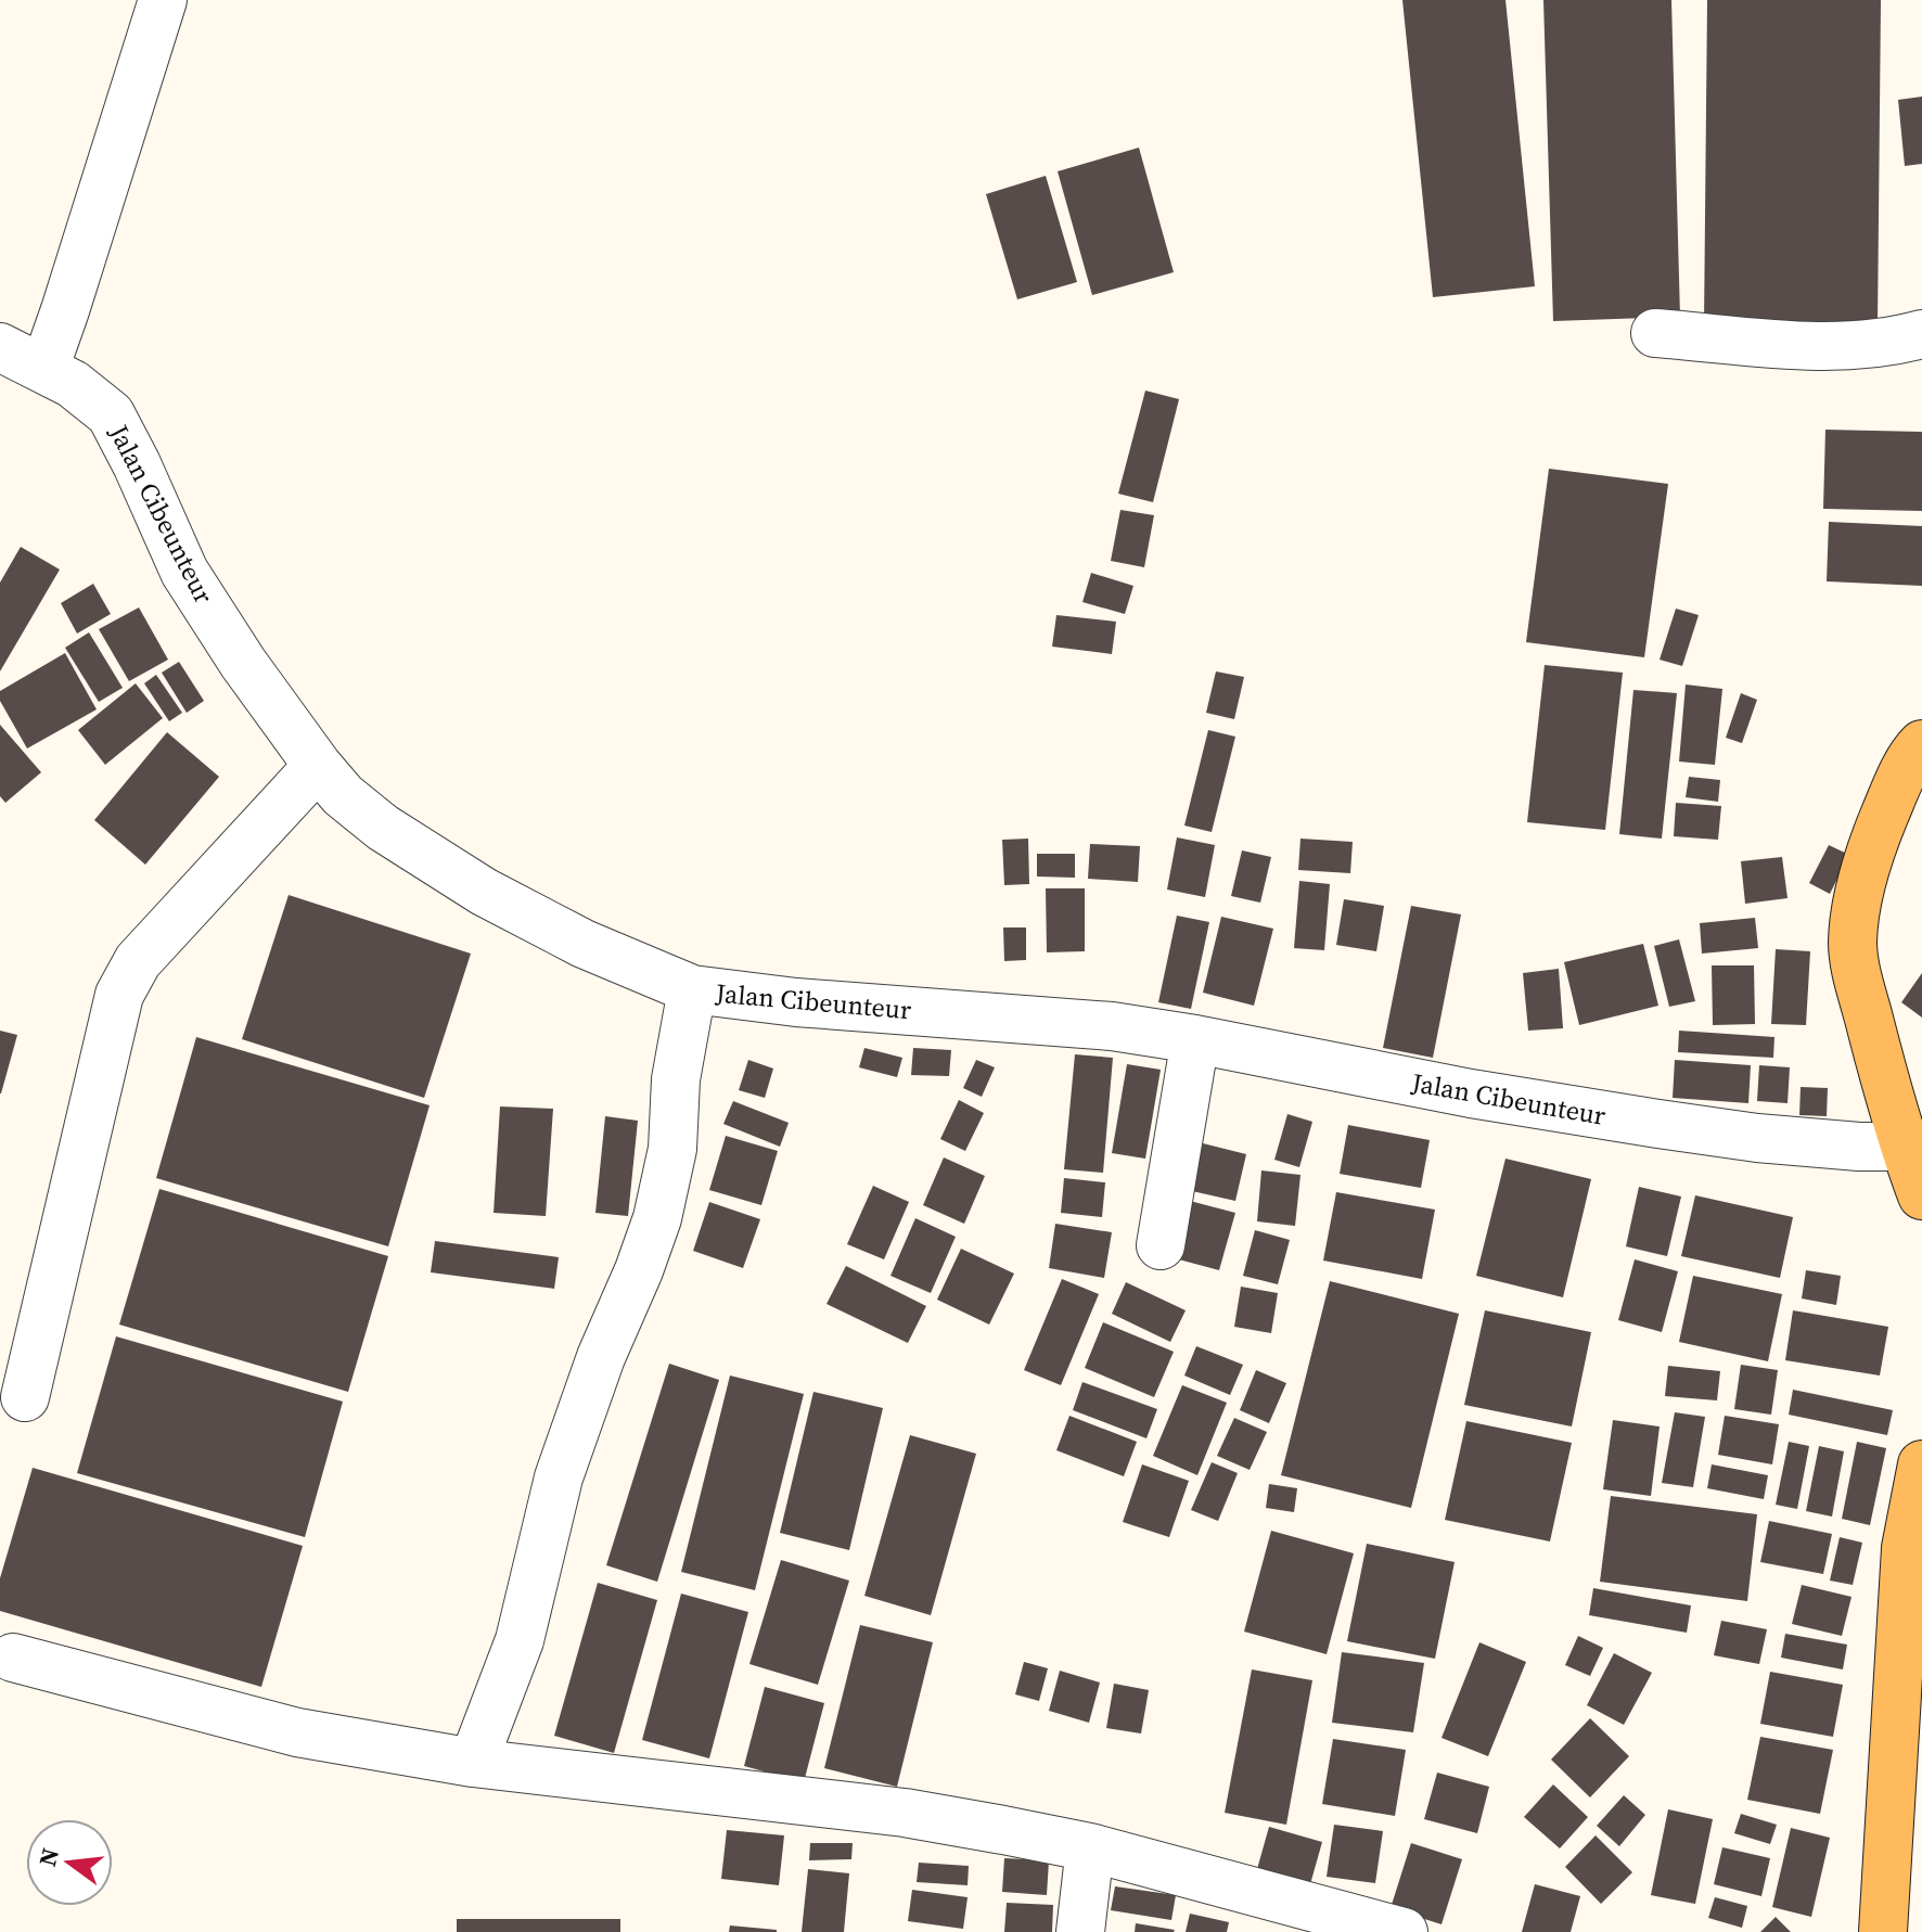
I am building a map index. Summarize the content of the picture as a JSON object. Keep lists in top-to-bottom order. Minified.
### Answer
{"streets":{"street":["Jalan Cibeunteur"]},"north":"left"}
